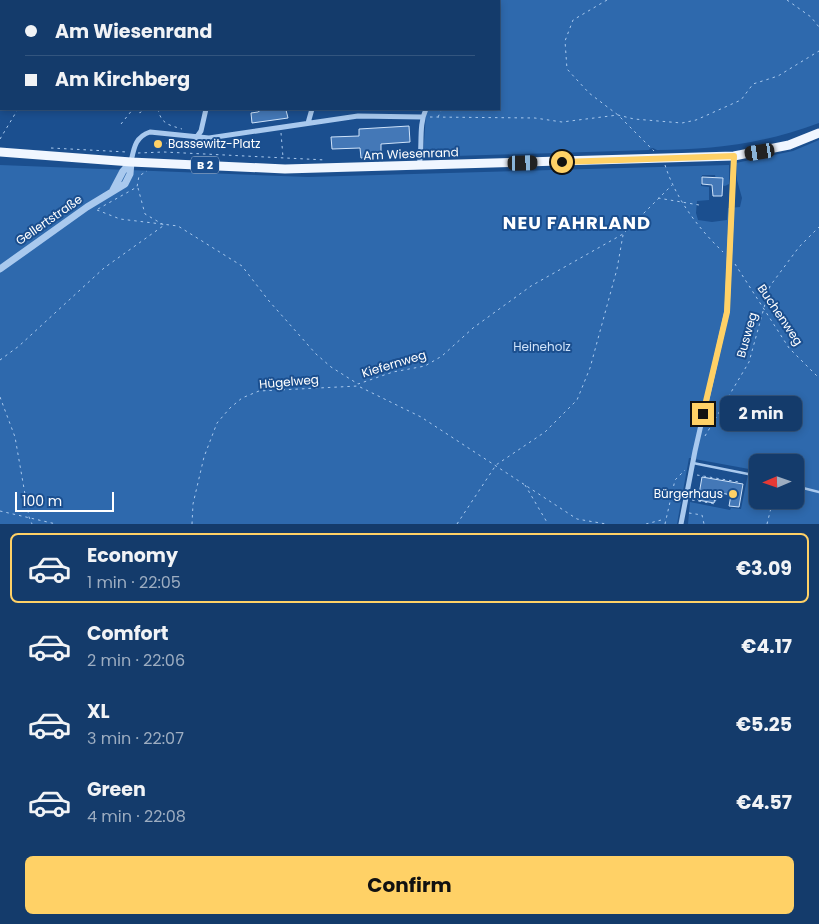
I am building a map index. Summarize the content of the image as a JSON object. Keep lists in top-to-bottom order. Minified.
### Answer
{"streets":{"main road":["Am Wiesenrand","B 2"],"street":["Gellertstraße"],"path":["Buchenweg","Busweg","Kiefernweg","Hügelweg"]},"crossings":[["Am Wiesenrand","Gellertstraße"],["Am Wiesenrand","Buchenweg"],["Buchenweg","Busweg"],["Buchenweg","Kiefernweg"]],"districts":["NEU FAHRLAND"],"parks":["Heineholz"],"places":["Bassewitz-Platz","Bürgerhaus"],"scale_bar":"100 m","north":"left","page":{"banner":["Am Wiesenrand","Am Kirchberg"],"bubble":"2 min","scale":"100 m","list":[{"name":"Economy","note":"1 min · 22:05","value":"€3.09"},{"name":"Comfort","note":"2 min · 22:06","value":"€4.17"},{"name":"XL","note":"3 min · 22:07","value":"€5.25"},{"name":"Green","note":"4 min · 22:08","value":"€4.57"}],"buttons":"Confirm"}}
